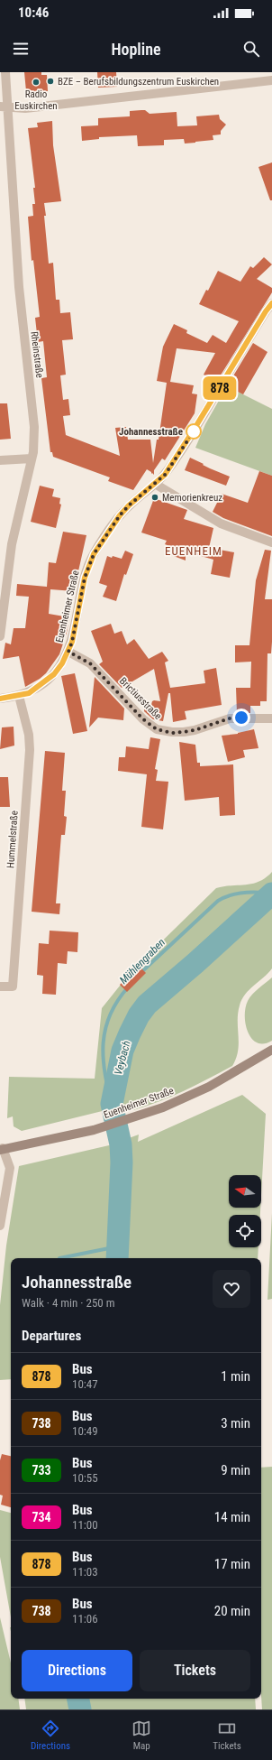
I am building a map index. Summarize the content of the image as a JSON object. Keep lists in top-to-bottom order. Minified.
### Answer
{"streets":{"main road":["Euenheimer Straße"],"street":["Rheinstraße","Brictiusstraße","Hummelstraße"]},"crossings":[["Euenheimer Straße","Brictiusstraße"],["Euenheimer Straße","Hummelstraße"]],"districts":["EUENHEIM"],"water":["Mühlengraben","Veybach"],"places":["BZE – Berufsbildungszentrum Euskirchen","Radio Euskirchen","Johannesstraße","Memorienkreuz"],"lines":["bus line 878"],"north":"left","page":{"status":"10:46","header":"Hopline","on_map":"878","heading":[["Johannesstraße","Walk · 4 min · 250 m"],"Departures"],"list":[{"mark":"878","name":"Bus","note":"10:47","value":"1 min"},{"mark":"738","name":"Bus","note":"10:49","value":"3 min"},{"mark":"733","name":"Bus","note":"10:55","value":"9 min"},{"mark":"734","name":"Bus","note":"11:00","value":"14 min"},{"mark":"878","name":"Bus","note":"11:03","value":"17 min"},{"mark":"738","name":"Bus","note":"11:06","value":"20 min"}],"buttons":["Directions","Tickets"],"tabs":["Directions","Map","Tickets"]}}
